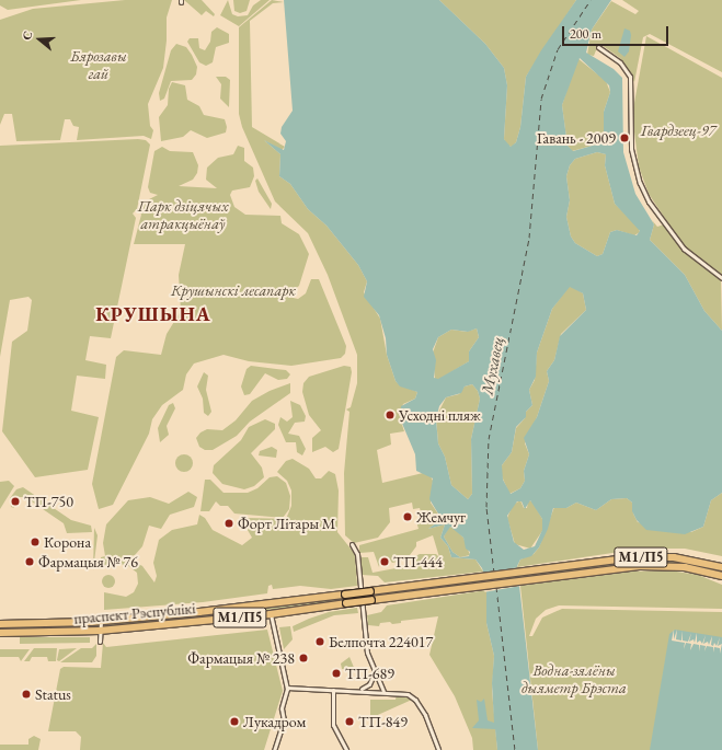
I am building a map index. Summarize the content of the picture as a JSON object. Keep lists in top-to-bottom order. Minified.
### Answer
{"streets":{"highway":["М1/П5","праспект Рэспублікі"]},"districts":["КРУШЫНА"],"water":["Мухавец"],"parks":["Бярозавы гай","Гвардзеец-97","Парк дзіцячых атракцыёнаў","Крушынскі лесапарк","Водна-зялёны дыяметр Брэста"],"places":["Гавань - 2009","Усходні пляж","ТП-750","Жемчуг","Форт Літары М","Корона","Фармацыя № 76","ТП-444","Белпочта 224017","Фармацыя № 238","ТП-689","Status","Лукадром","ТП-849"],"scale_bar":"200 m","north":"left"}
